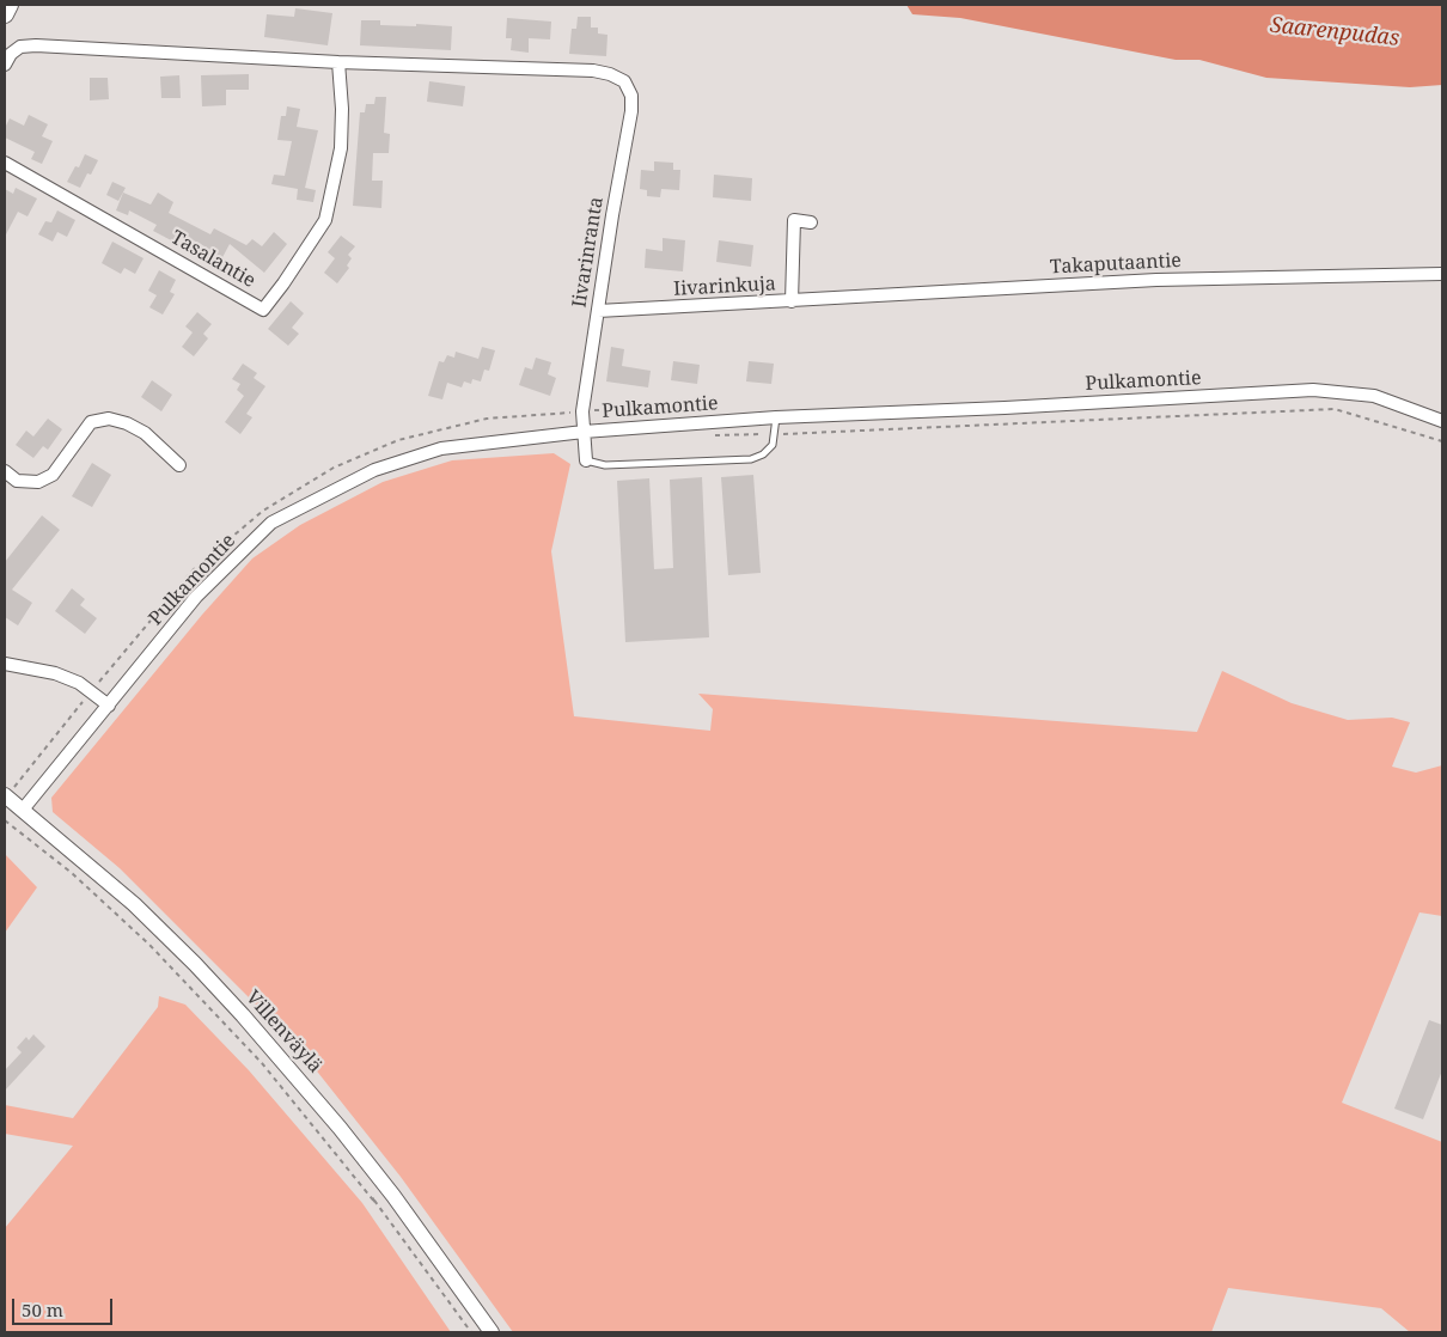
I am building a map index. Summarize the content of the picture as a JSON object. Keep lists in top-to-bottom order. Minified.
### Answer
{"streets":{"street":["Iivarinranta","Tasalantie","Takaputaantie","Iivarinkuja","Pulkamontie","Villenväylä"]},"crossings":[["Iivarinranta","Tasalantie"],["Iivarinranta","Iivarinkuja"],["Iivarinranta","Pulkamontie"],["Takaputaantie","Iivarinkuja"],["Pulkamontie","Villenväylä"]],"water":["Saarenpudas"],"scale_bar":"50 m"}
